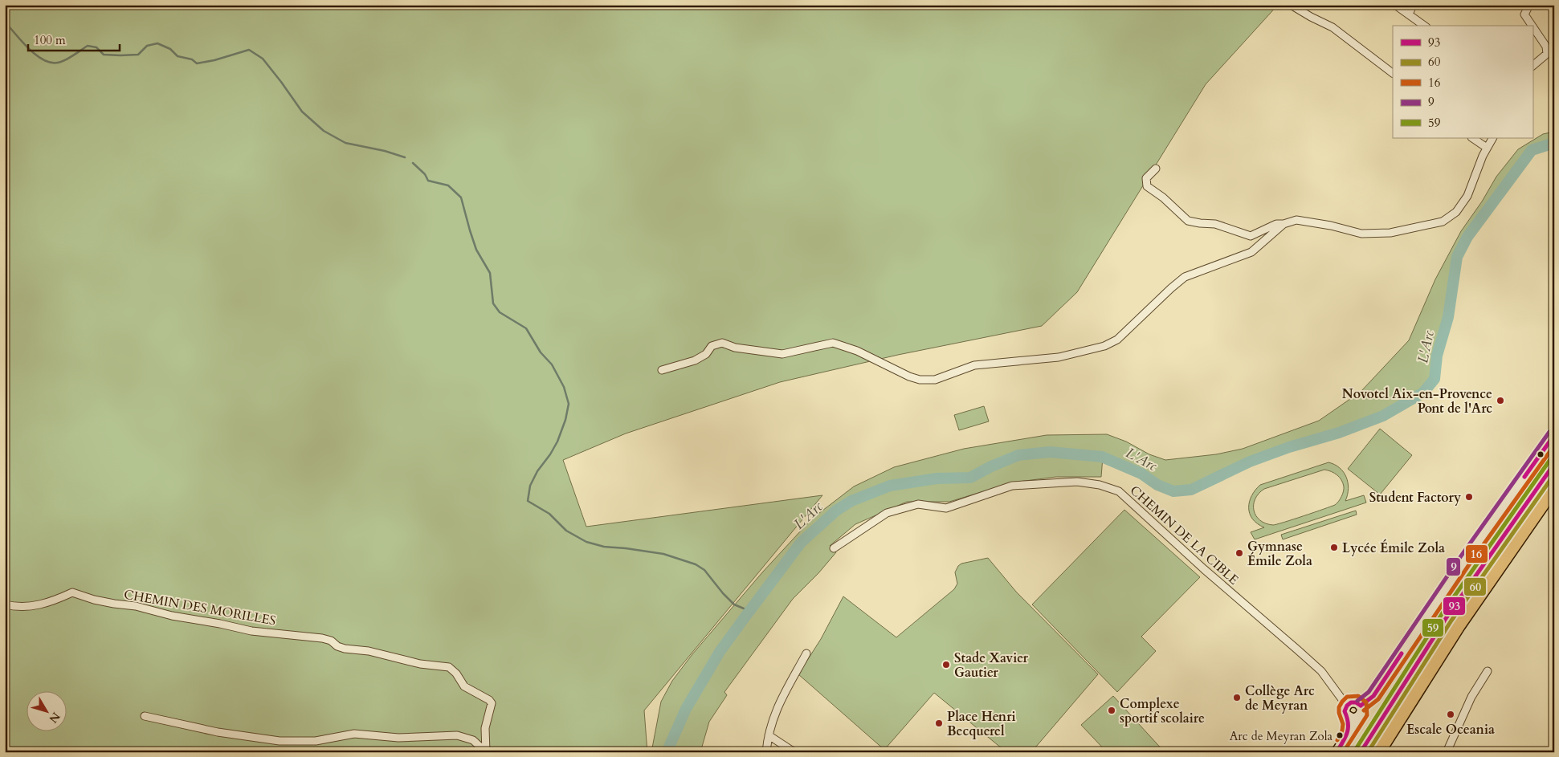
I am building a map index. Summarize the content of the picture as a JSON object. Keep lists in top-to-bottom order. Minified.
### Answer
{"streets":{"street":["CHEMIN DE LA CIBLE","CHEMIN DES MORILLES"]},"water":["L'Arc"],"places":["Novotel Aix-en-Provence Pont de l'Arc","Student Factory","Lycée Émile Zola","Gymnase Émile Zola","Stade Xavier Gautier","Collège Arc de Meyran","Complexe sportif scolaire","Escale Oceania","Place Henri Becquerel","Arc de Meyran Zola"],"lines":["transit line 9","transit line 93","transit line 16","transit line 59","transit line 60"],"legend":["93","60","16","9","59"],"scale_bar":"100 m","north":"bottom right"}
